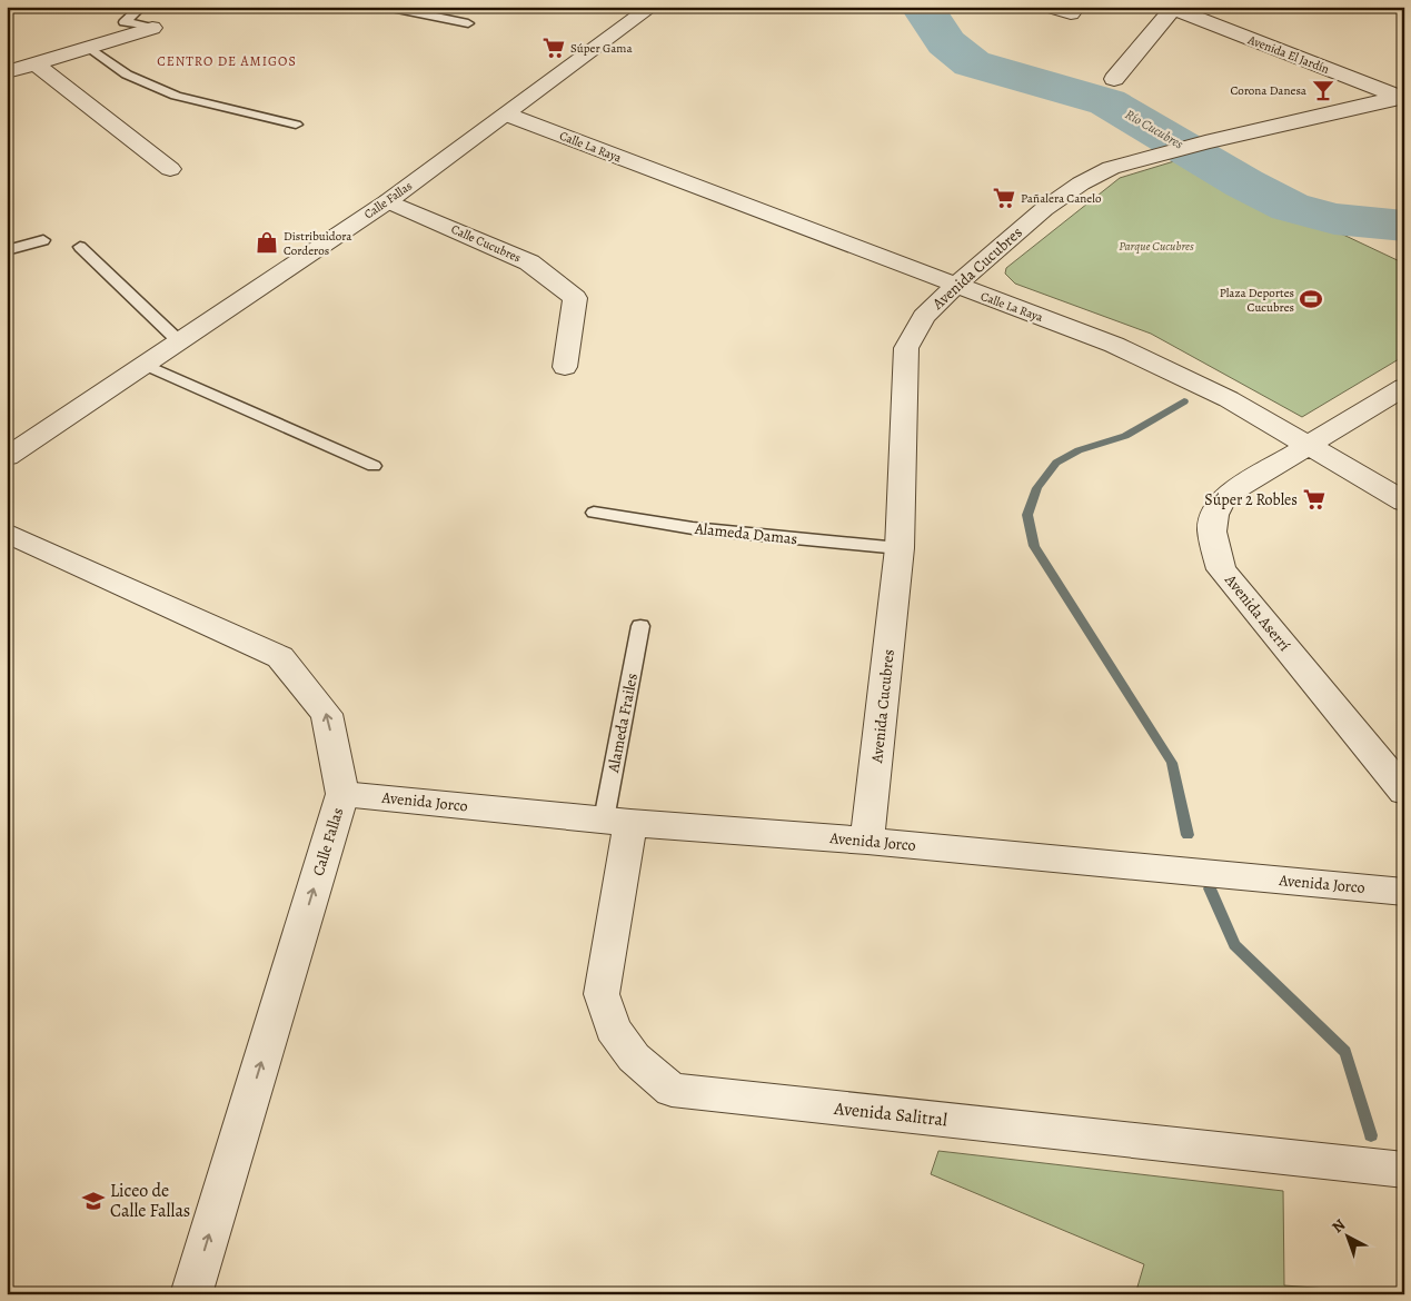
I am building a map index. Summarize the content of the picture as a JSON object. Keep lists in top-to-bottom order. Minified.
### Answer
{"streets":{"street":["Avenida El Jardín","Calle La Raya","Calle Fallas","Calle Cucubres","Avenida Cucubres","Avenida Aserrí","Avenida Jorco","Avenida Salitral"],"lane":["Alameda Damas","Alameda Frailes"]},"crossings":[["Avenida El Jardín","Avenida Cucubres"],["Calle La Raya","Calle Fallas"],["Calle La Raya","Avenida Cucubres"],["Calle La Raya","Avenida Aserrí"],["Calle Fallas","Calle Cucubres"],["Calle Fallas","Avenida Jorco"],["Avenida Cucubres","Alameda Damas"],["Avenida Cucubres","Avenida Jorco"],["Alameda Frailes","Avenida Jorco"],["Alameda Frailes","Avenida Salitral"],["Avenida Jorco","Avenida Salitral"]],"one_way":["Calle Fallas"],"districts":["CENTRO DE AMIGOS"],"water":["Río Cucubres"],"parks":["Parque Cucubres"],"places":{"supermarket":["Súper Gama","Pañalera Canelo","Súper 2 Robles"],"bar":["Corona Danesa"],"shop":["Distribuidora Corderos"],"sports":["Plaza Deportes Cucubres"],"school or university":["Liceo de Calle Fallas"]},"north":"top left"}
